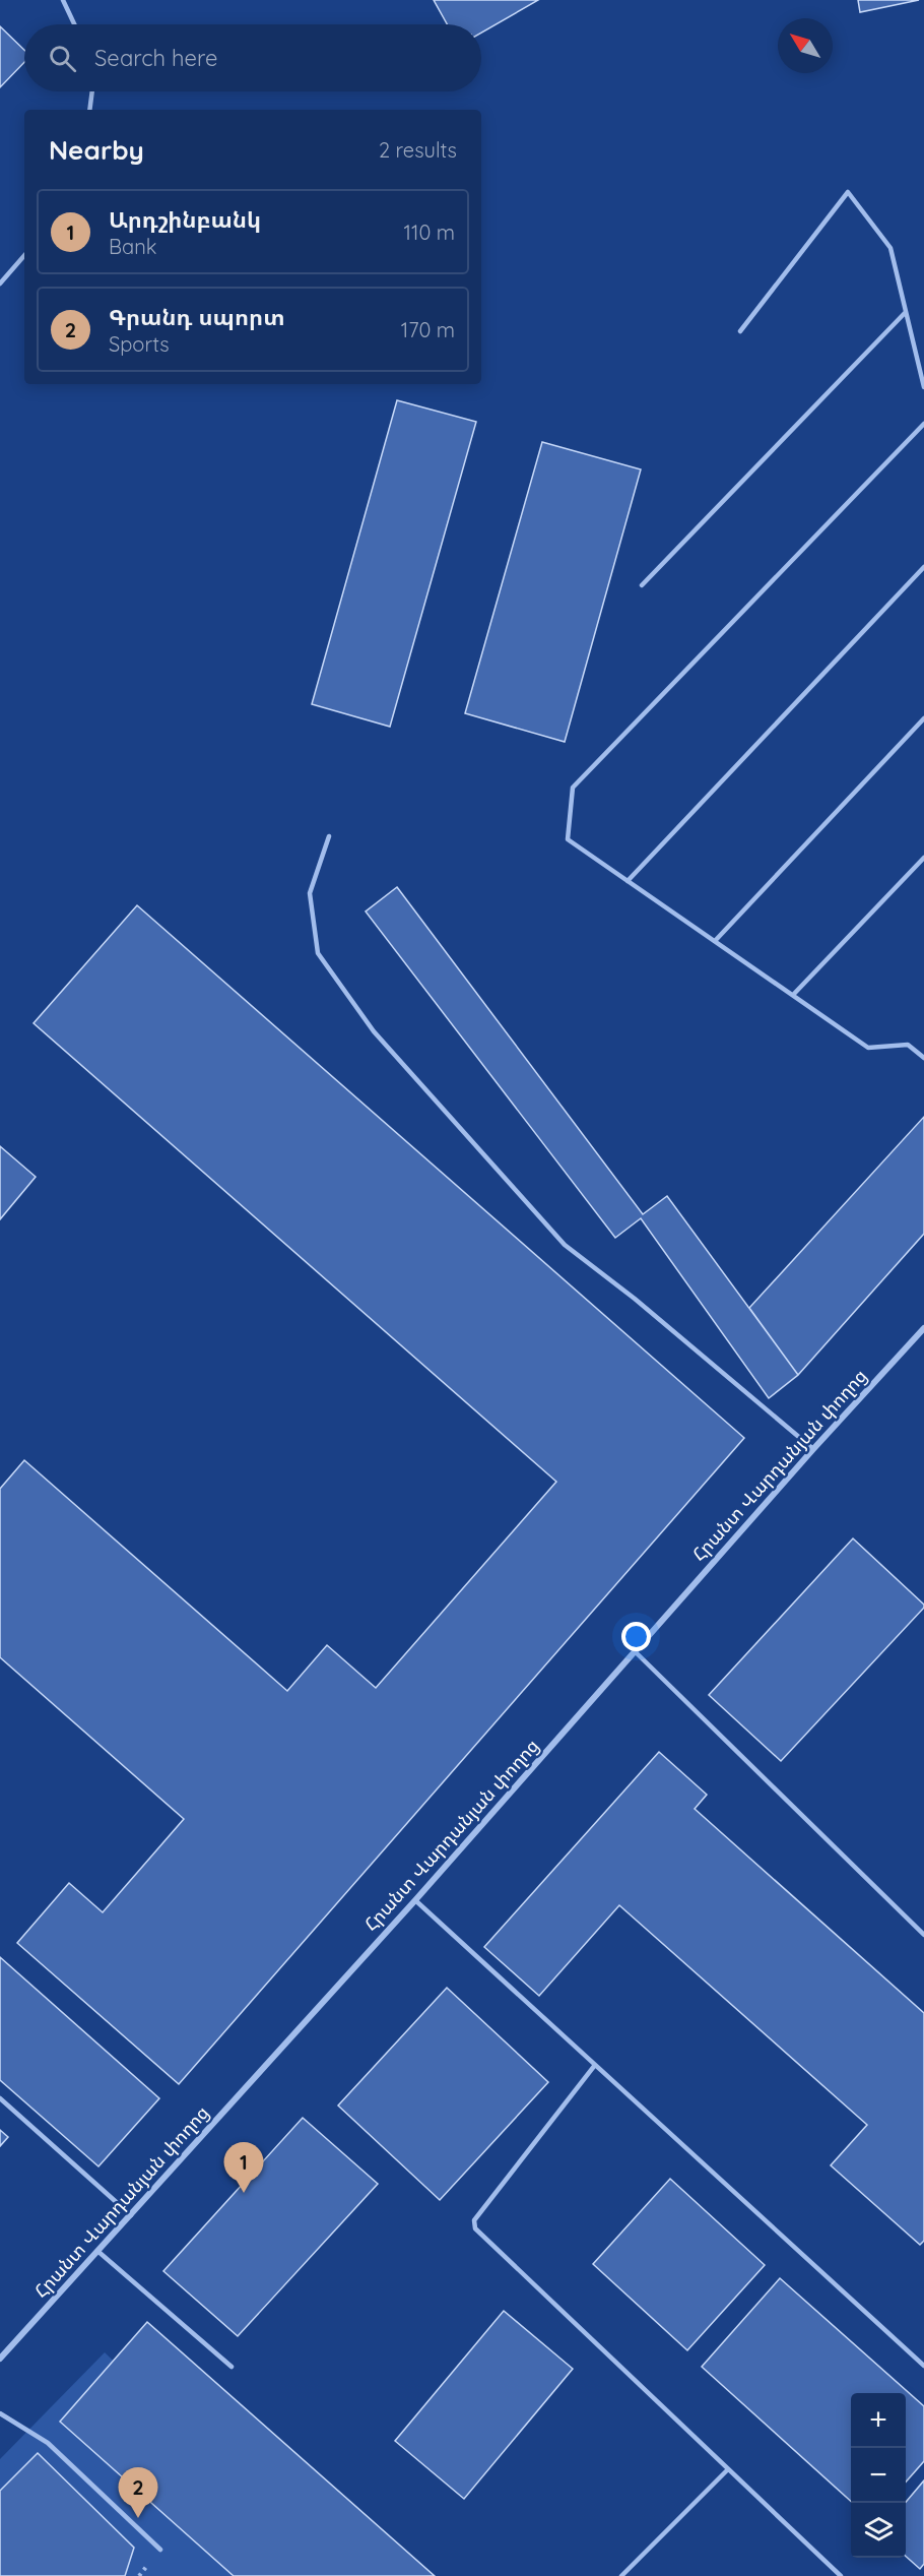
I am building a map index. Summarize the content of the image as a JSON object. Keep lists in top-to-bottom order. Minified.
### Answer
{"streets":{"street":["Հրանտ Վարդանյան փողոց"]},"north":"top left","page":{"search":"Search here","heading":["Nearby","2 results"],"list":[{"mark":"1","name":"Արդշինբանկ","note":"Bank","value":"110 m"},{"mark":"2","name":"Գրանդ սպորտ","note":"Sports","value":"170 m"}],"pins":["1","2"],"map_buttons":["+","−"]}}
